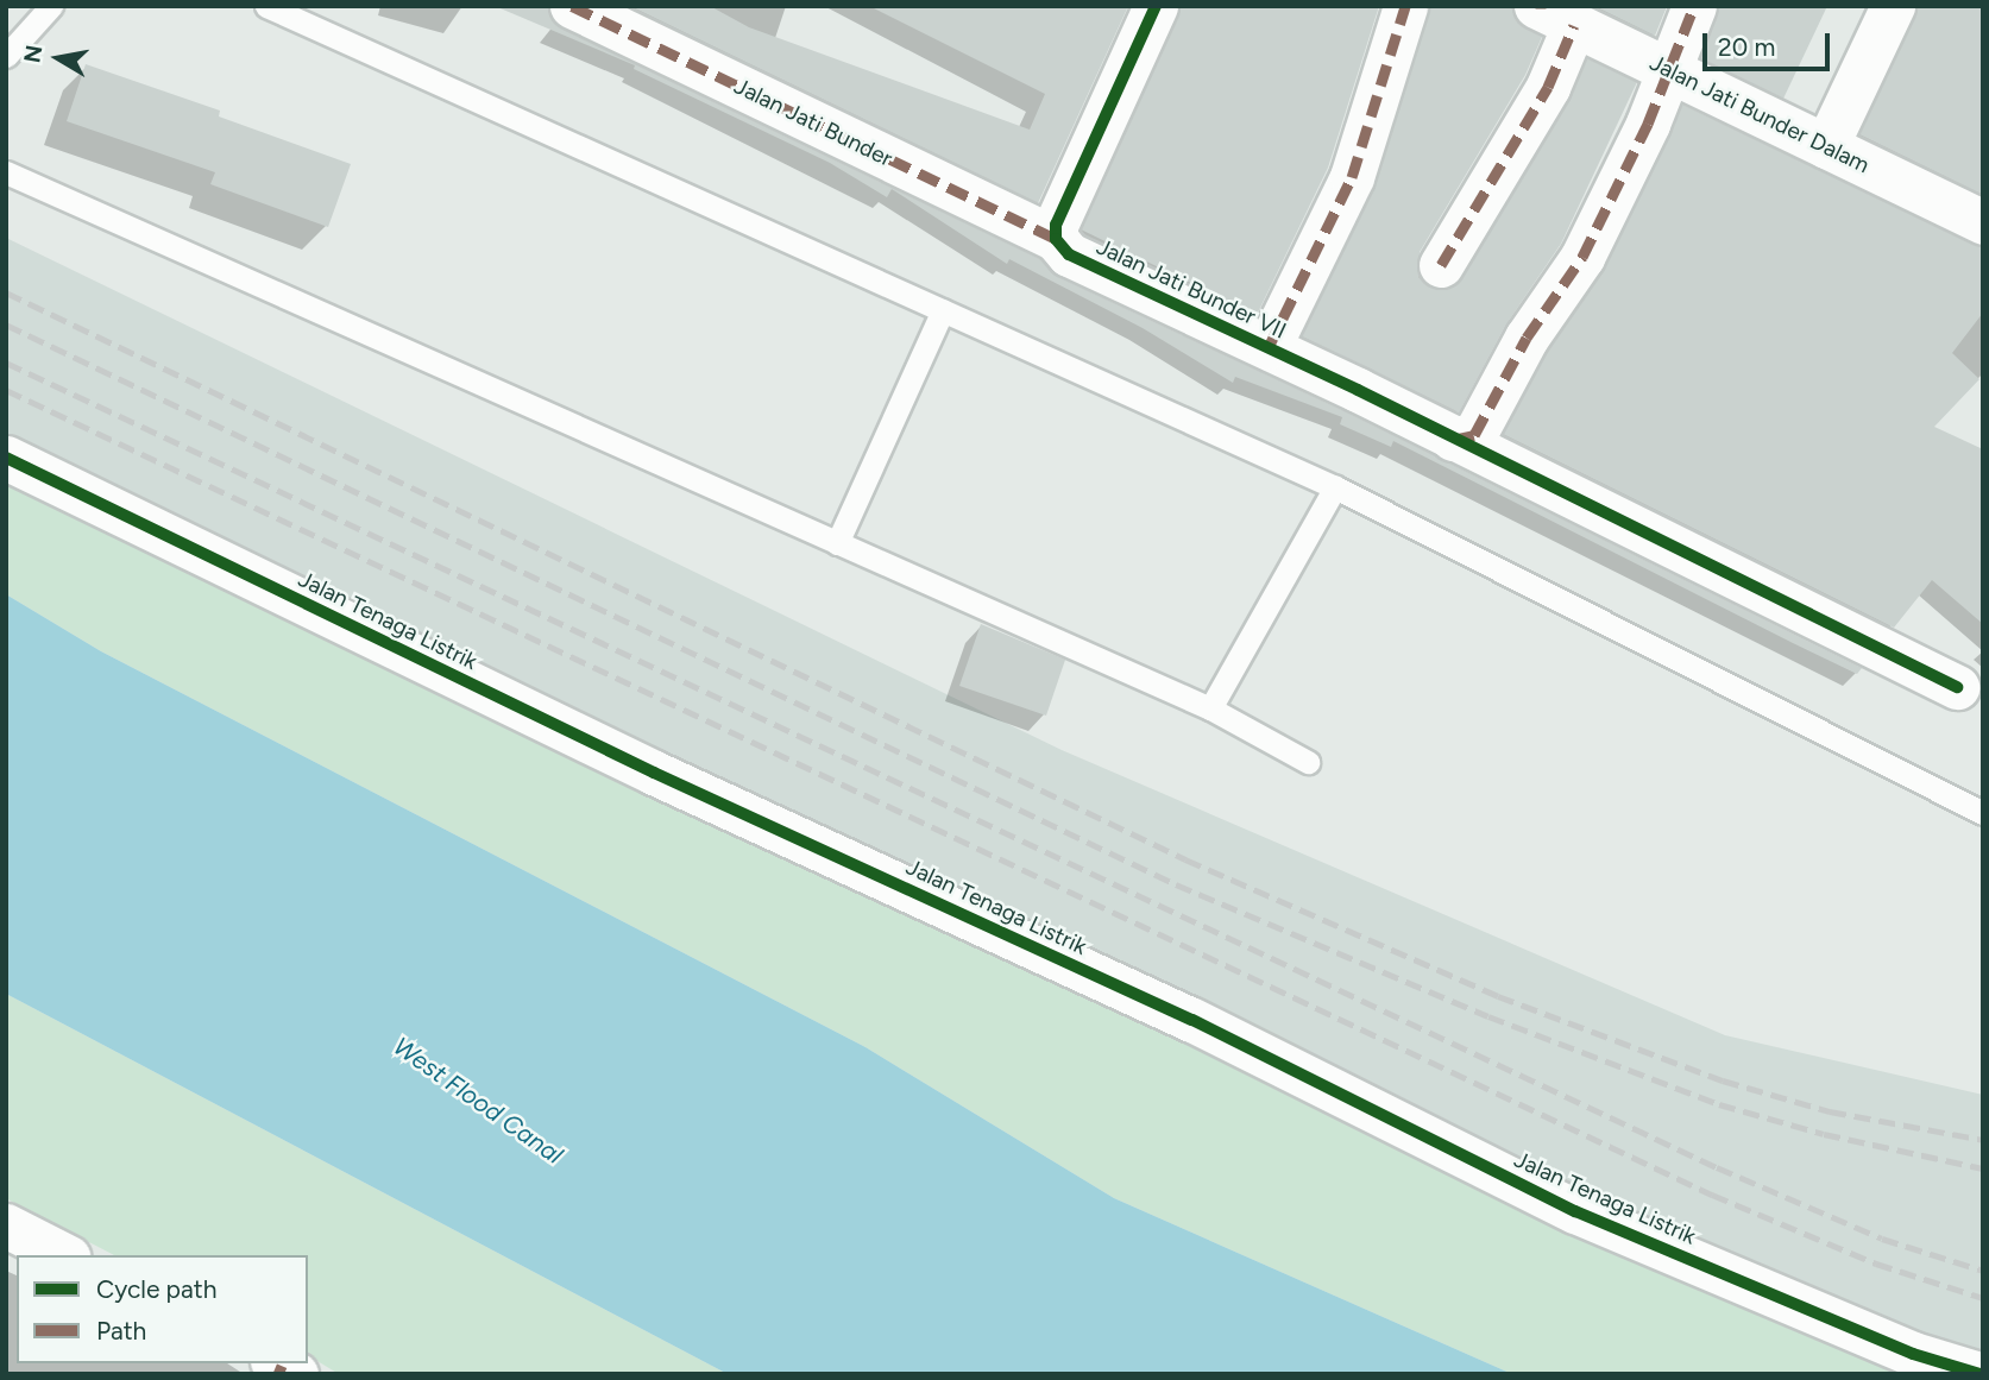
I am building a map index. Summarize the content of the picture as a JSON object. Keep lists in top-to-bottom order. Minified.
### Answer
{"streets":{"street":["Jalan Jati Bunder Dalam","Jalan Jati Bunder","Jalan Jati Bunder VII","Jalan Tenaga Listrik"]},"crossings":[["Jalan Jati Bunder","Jalan Jati Bunder VII"]],"water":["West Flood Canal"],"legend":["Cycle path","Path"],"scale_bar":"20 m","north":"left"}
